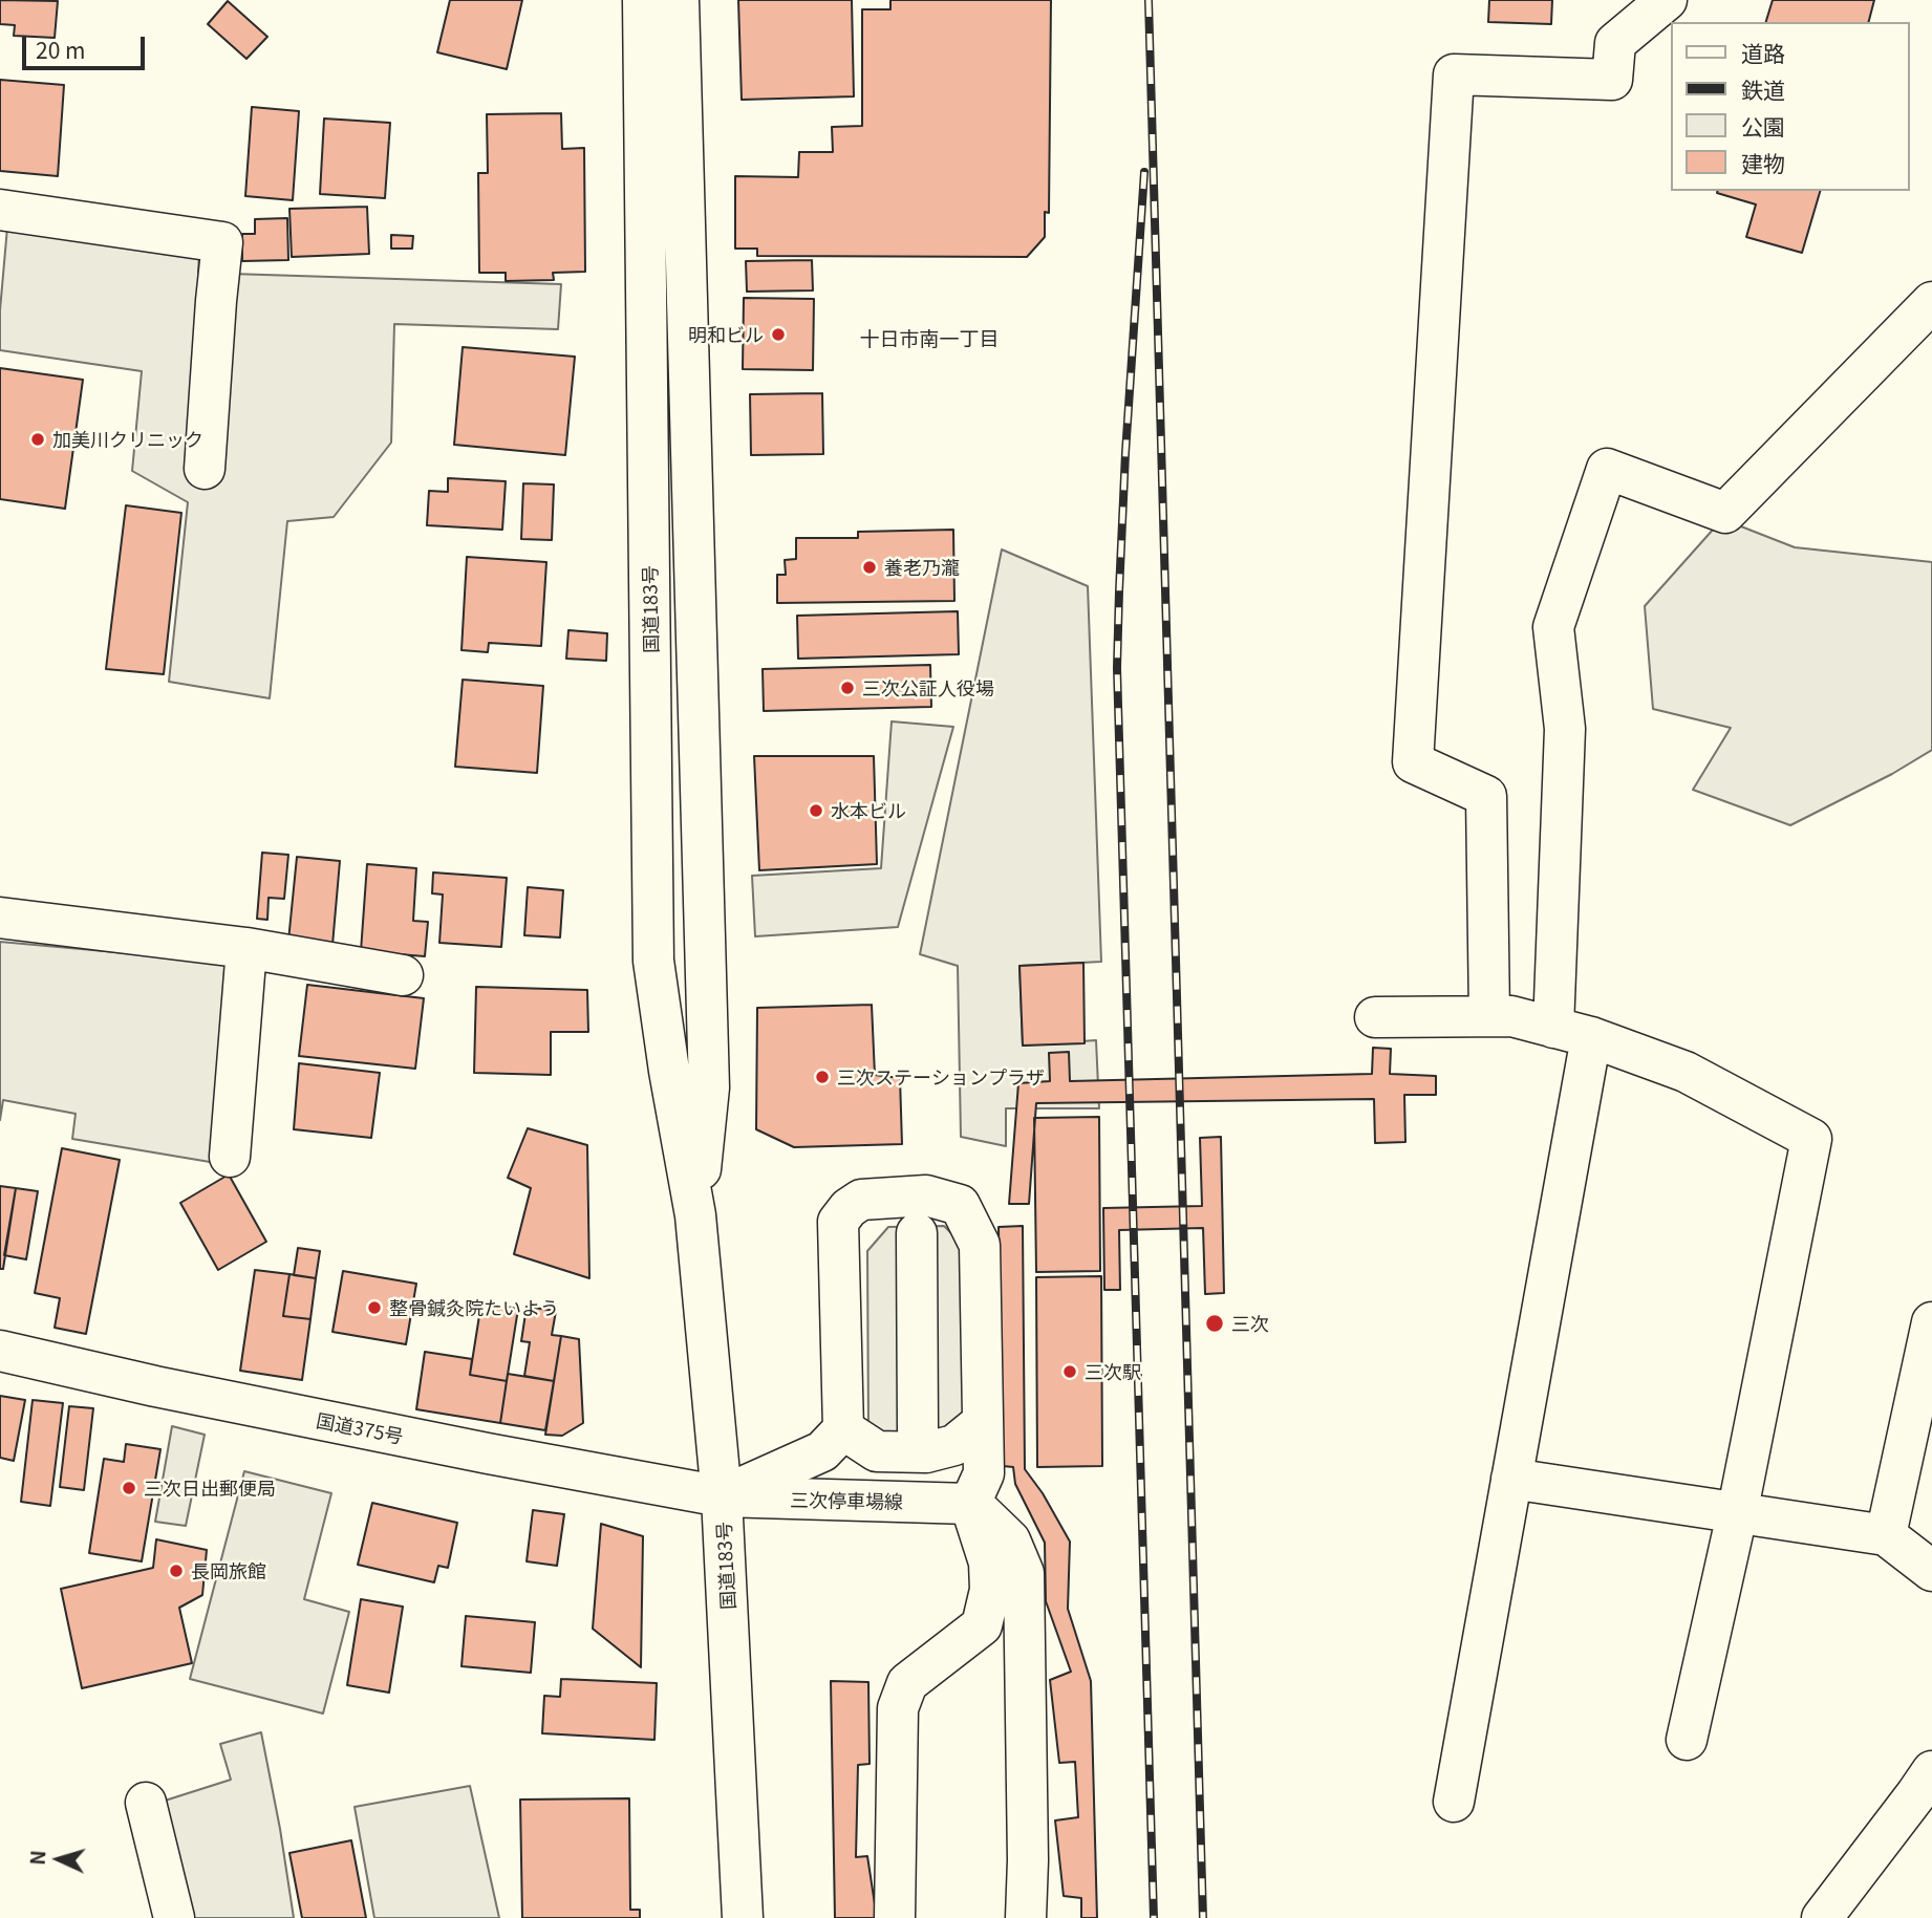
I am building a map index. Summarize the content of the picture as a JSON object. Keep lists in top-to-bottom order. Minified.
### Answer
{"streets":{"main road":["国道183号","国道375号","三次停車場線"]},"crossings":[["国道183号","国道375号"],["国道183号","三次停車場線"],["国道375号","三次停車場線"]],"districts":["十日市南一丁目"],"places":["明和ビル","加美川クリニック","養老乃瀧","三次公証人役場","水本ビル","三次ステーションプラザ","整骨鍼灸院たいよう","三次","三次駅","三次日出郵便局","長岡旅館"],"legend":["道路","鉄道","公園","建物"],"scale_bar":"20 m","north":"left"}
